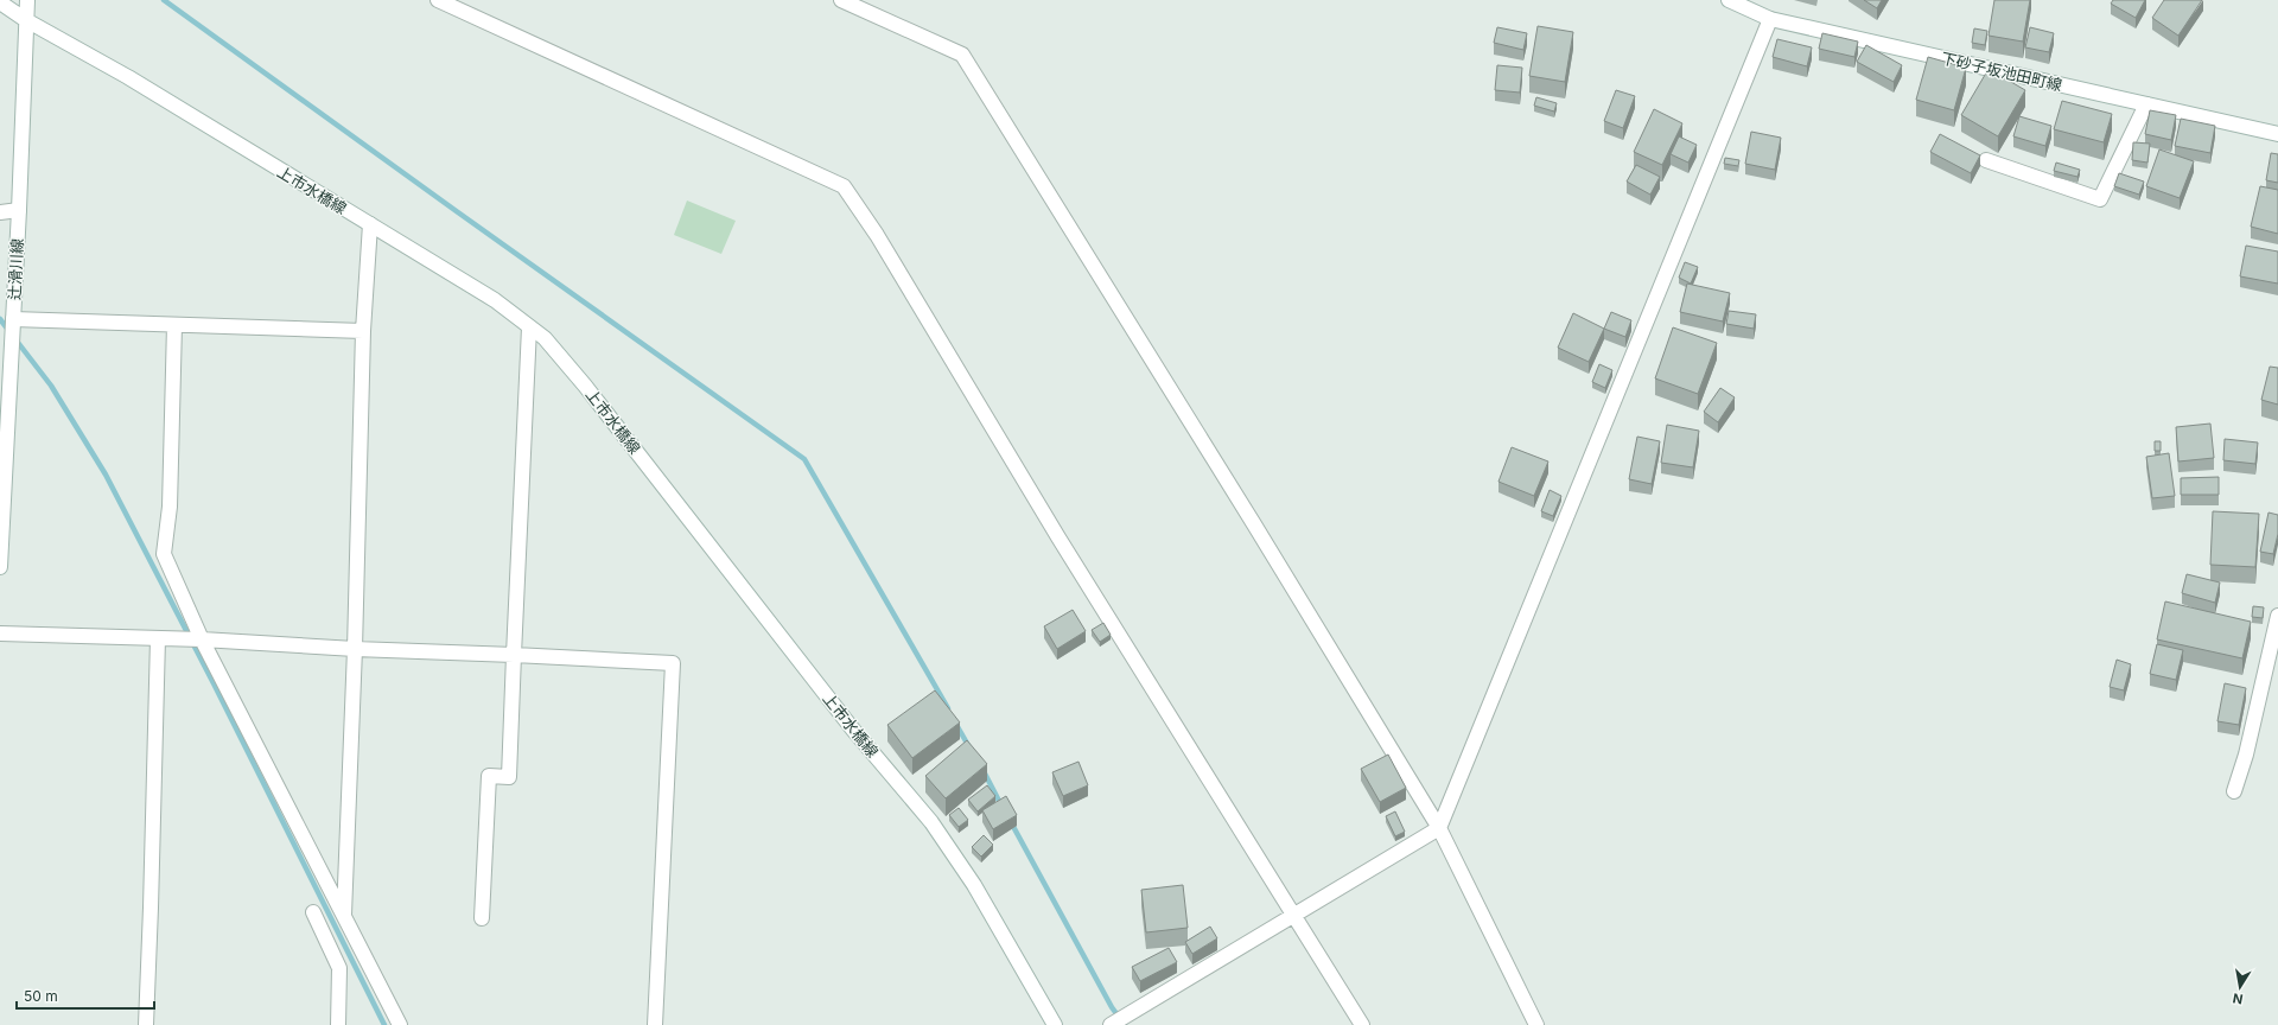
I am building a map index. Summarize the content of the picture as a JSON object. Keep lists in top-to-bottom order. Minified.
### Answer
{"streets":{"street":["下砂子坂池田町線","上市水橋線","辻滑川線"]},"crossings":[["上市水橋線","辻滑川線"]],"scale_bar":"50 m","north":"bottom"}
